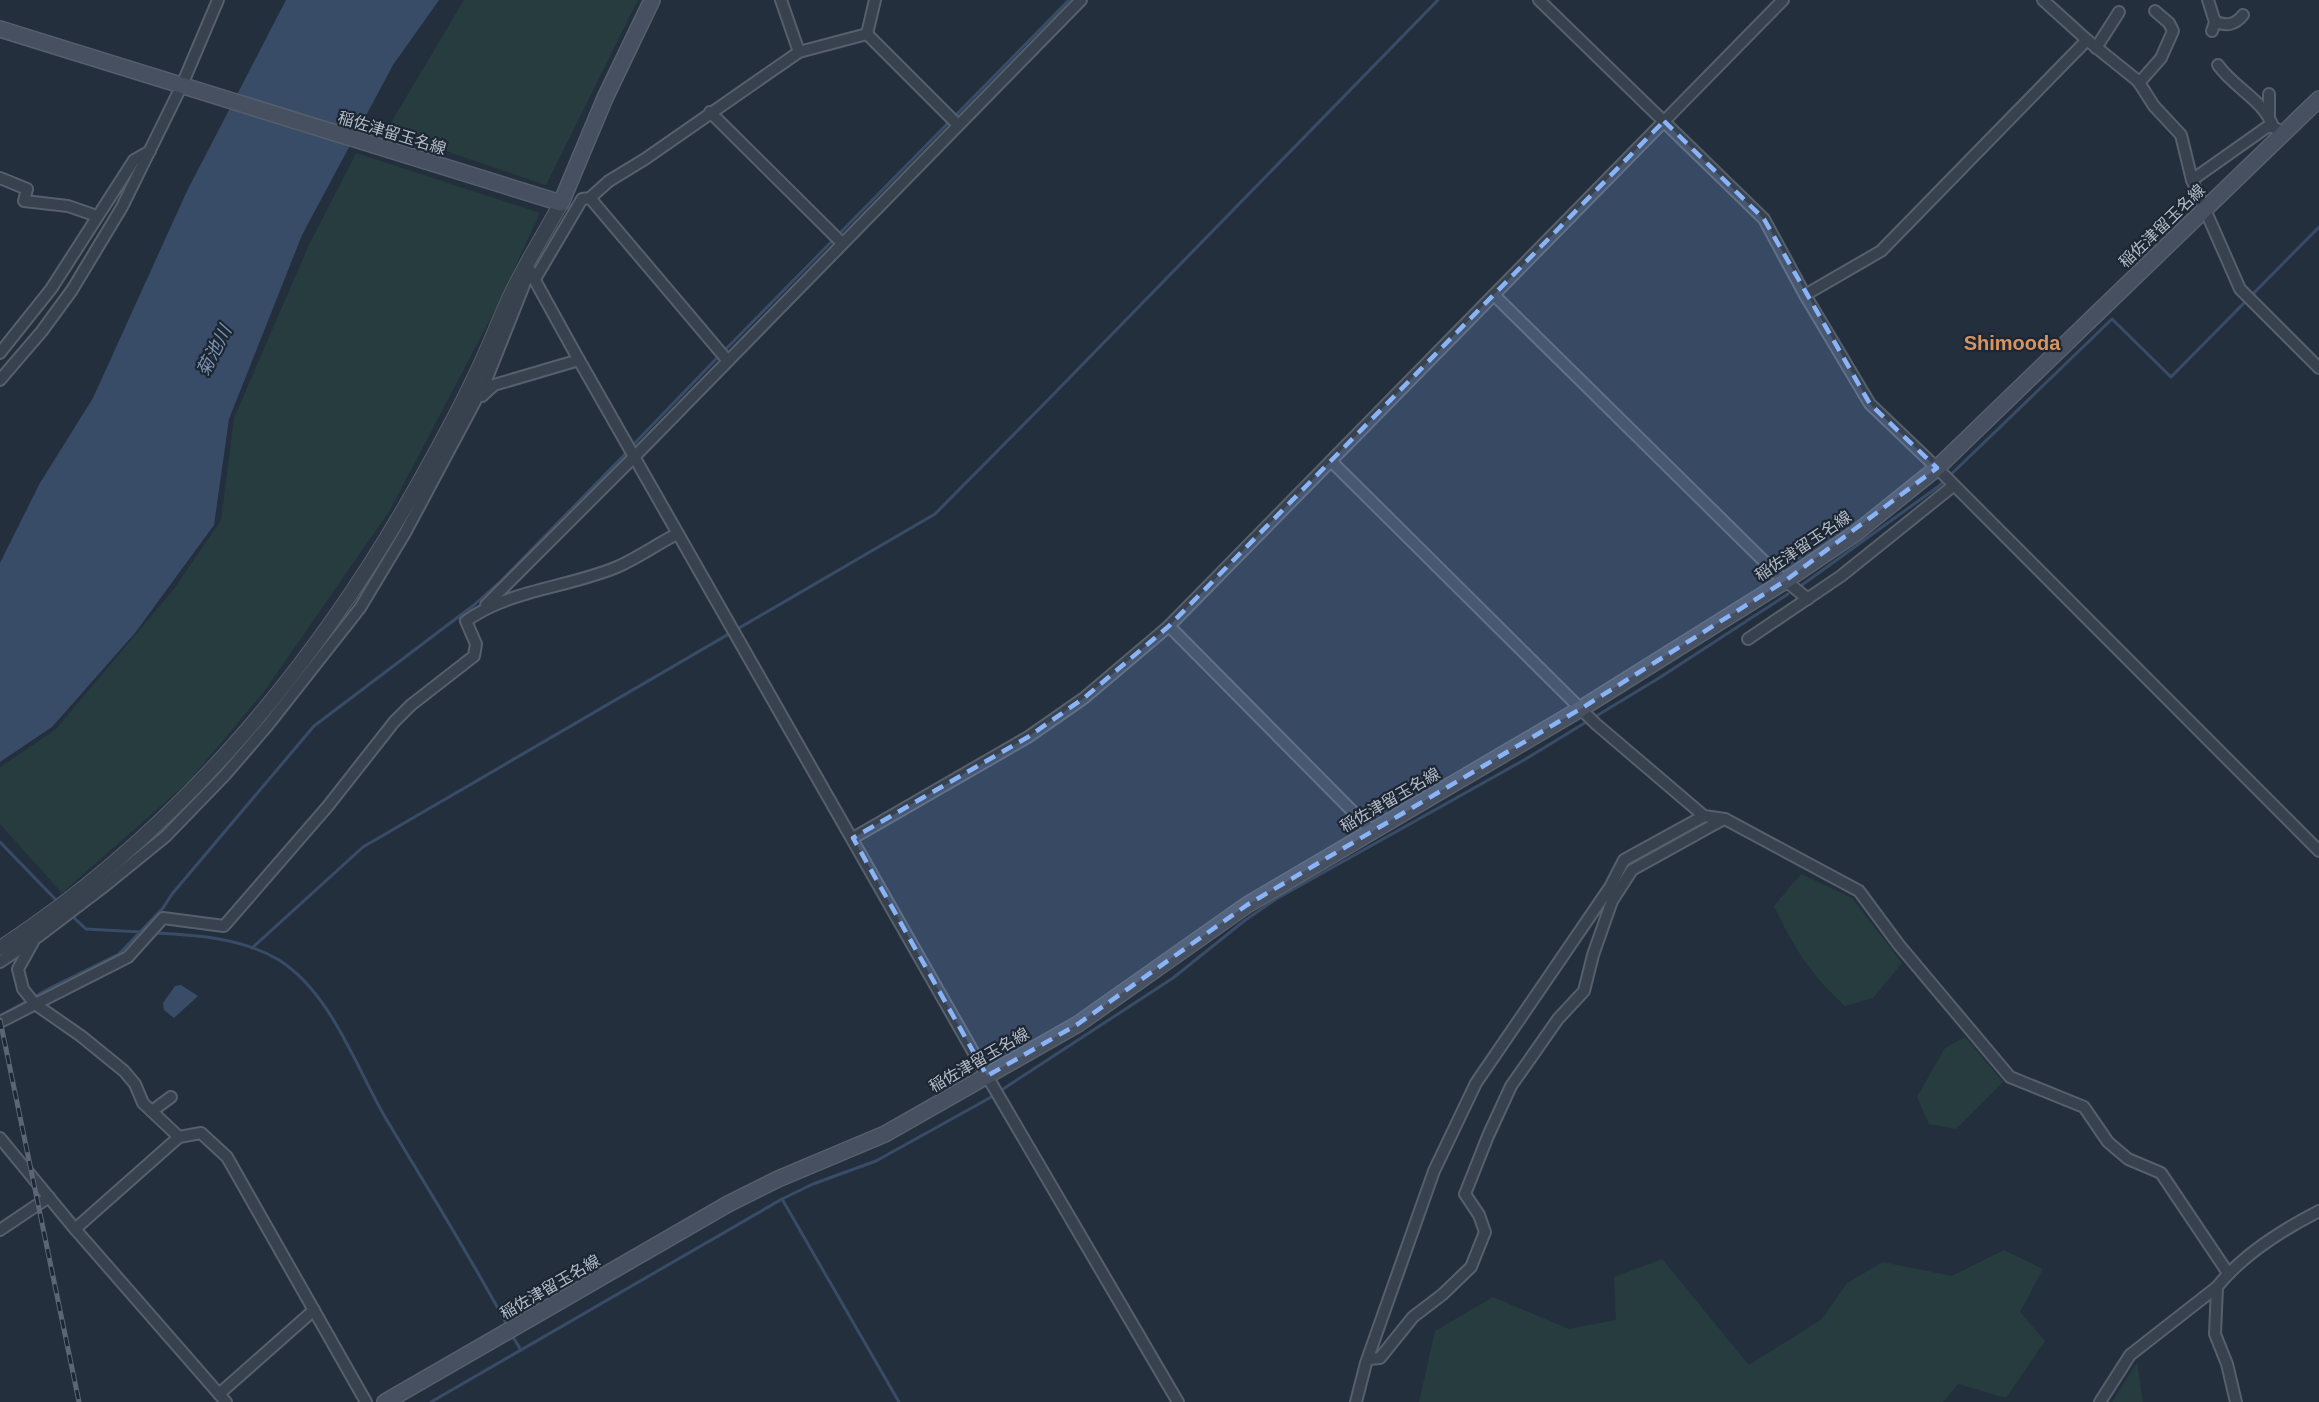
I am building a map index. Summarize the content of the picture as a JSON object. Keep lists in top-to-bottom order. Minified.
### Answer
{"streets":{"main road":["稲佐津留玉名線"]},"districts":["Shimooda"],"water":["菊池川"]}
